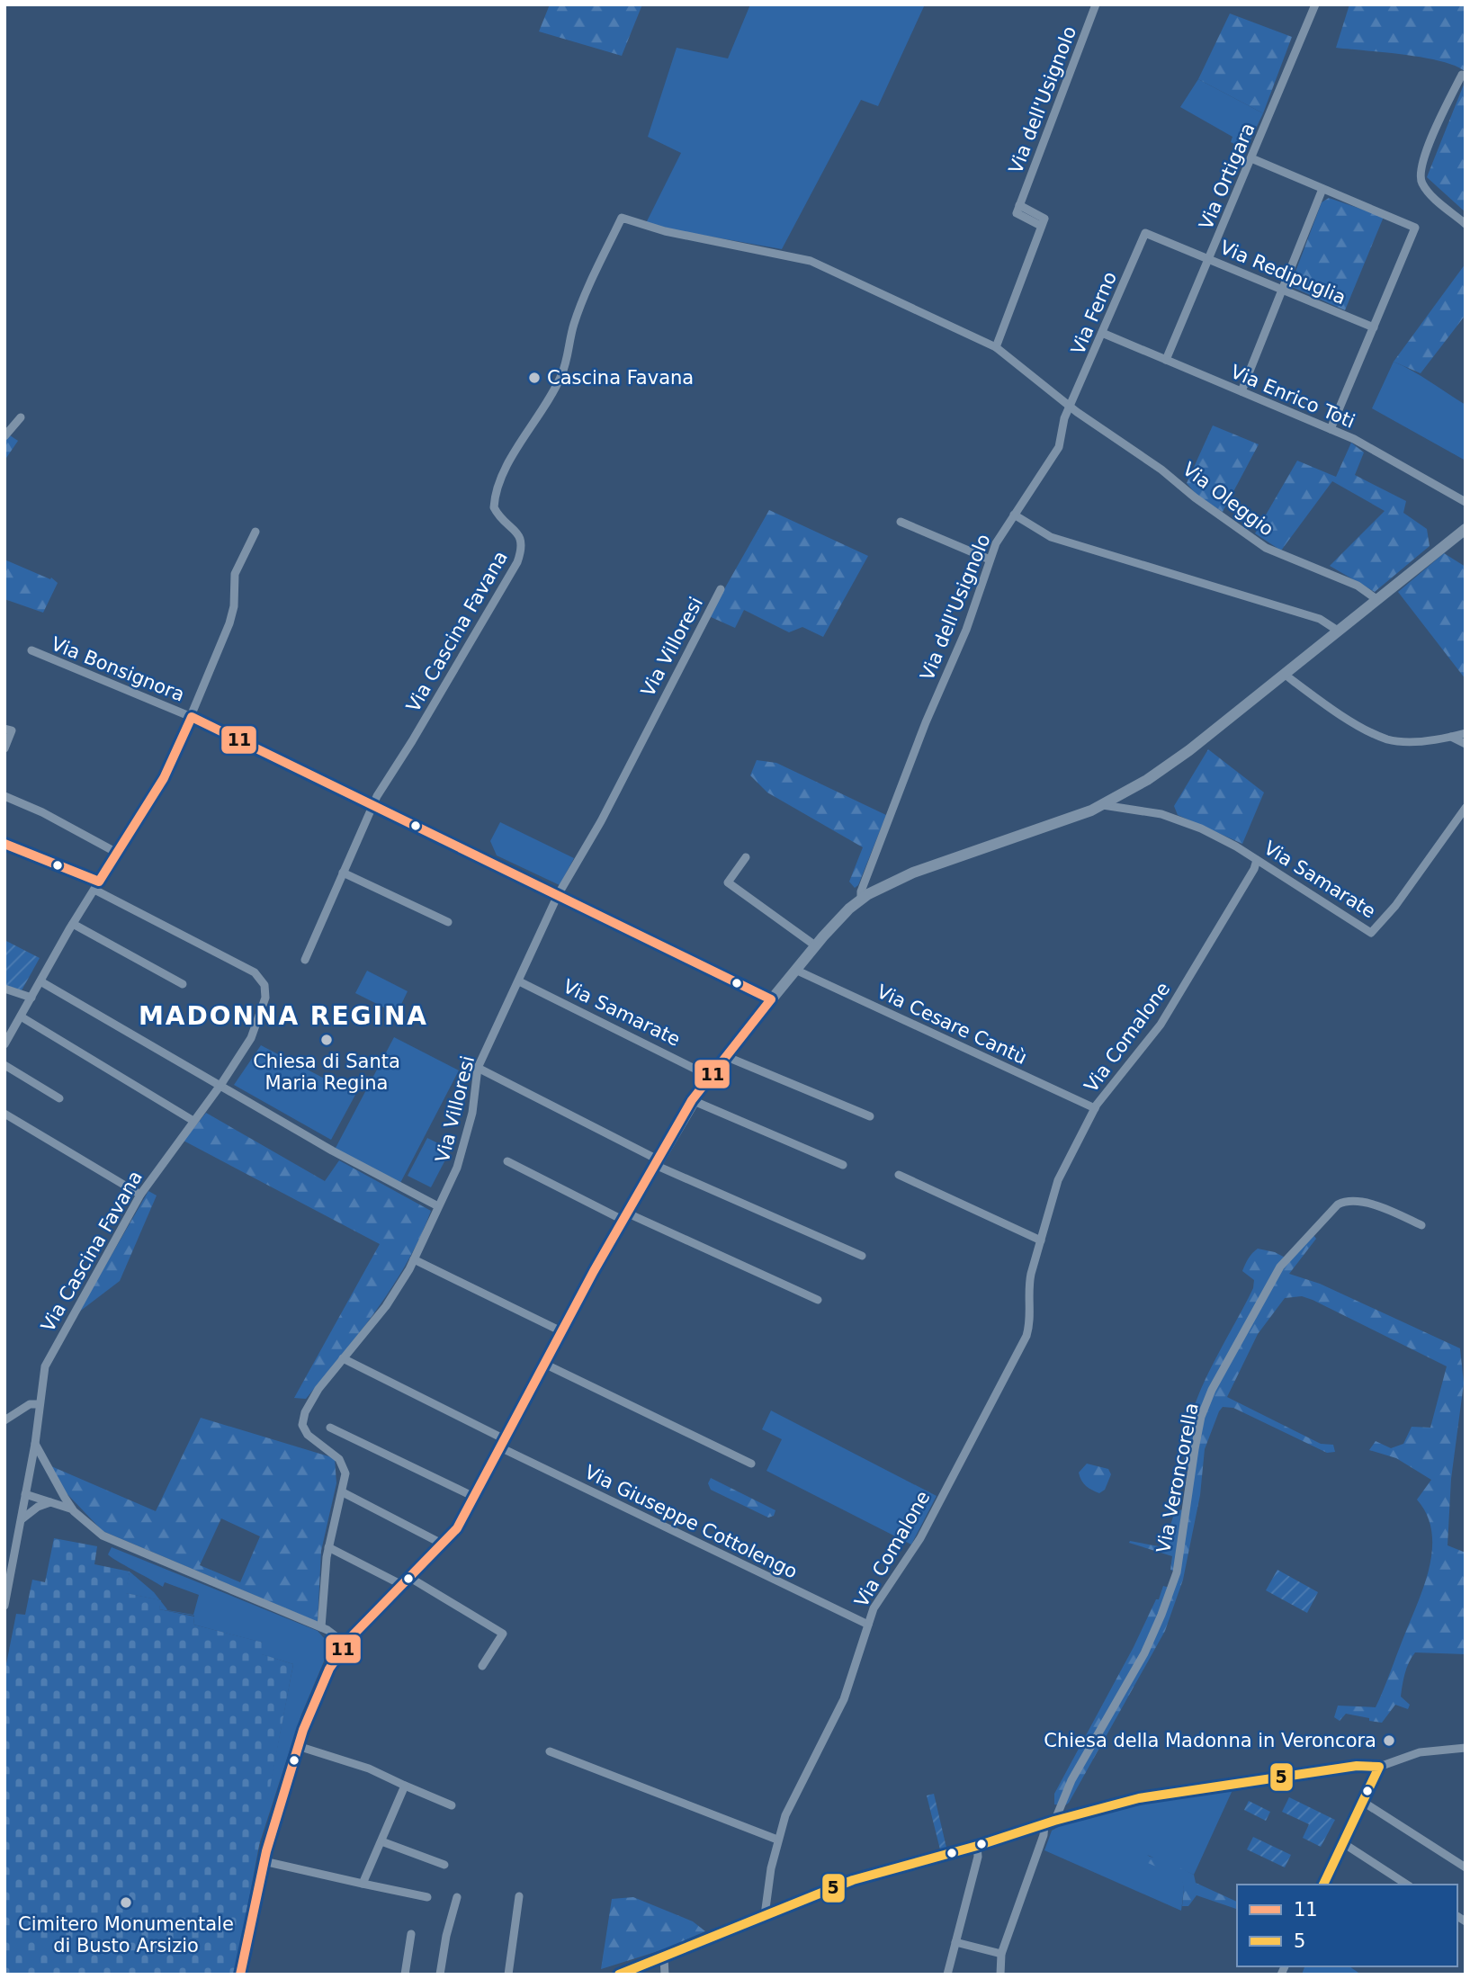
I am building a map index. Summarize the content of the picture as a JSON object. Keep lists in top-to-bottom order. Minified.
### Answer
{"streets":{"street":["Via dell'Usignolo","Via Ortigara","Via Redipuglia","Via Ferno","Via Enrico Toti","Via Oleggio","Via Cascina Favana","Via Villoresi","Via Bonsignora","Via Samarate","Via Cesare Cantù","Via Comalone","Via Veroncorella","Via Giuseppe Cottolengo"]},"crossings":[["Via dell'Usignolo","Via Ferno"],["Via dell'Usignolo","Via Oleggio"],["Via dell'Usignolo","Via Cascina Favana"],["Via Ortigara","Via Redipuglia"],["Via Ortigara","Via Enrico Toti"],["Via Redipuglia","Via Ferno"],["Via Ferno","Via Enrico Toti"],["Via Ferno","Via Oleggio"],["Via Cascina Favana","Via Bonsignora"],["Via Villoresi","Via Samarate"],["Via Samarate","Via Comalone"],["Via Cesare Cantù","Via Comalone"],["Via Comalone","Via Giuseppe Cottolengo"]],"districts":["MADONNA REGINA"],"places":["Cascina Favana","Chiesa di Santa Maria Regina","Chiesa della Madonna in Veroncora","Cimitero Monumentale di Busto Arsizio"],"lines":["transit line 11","transit line 5"],"legend":["11","5"]}
